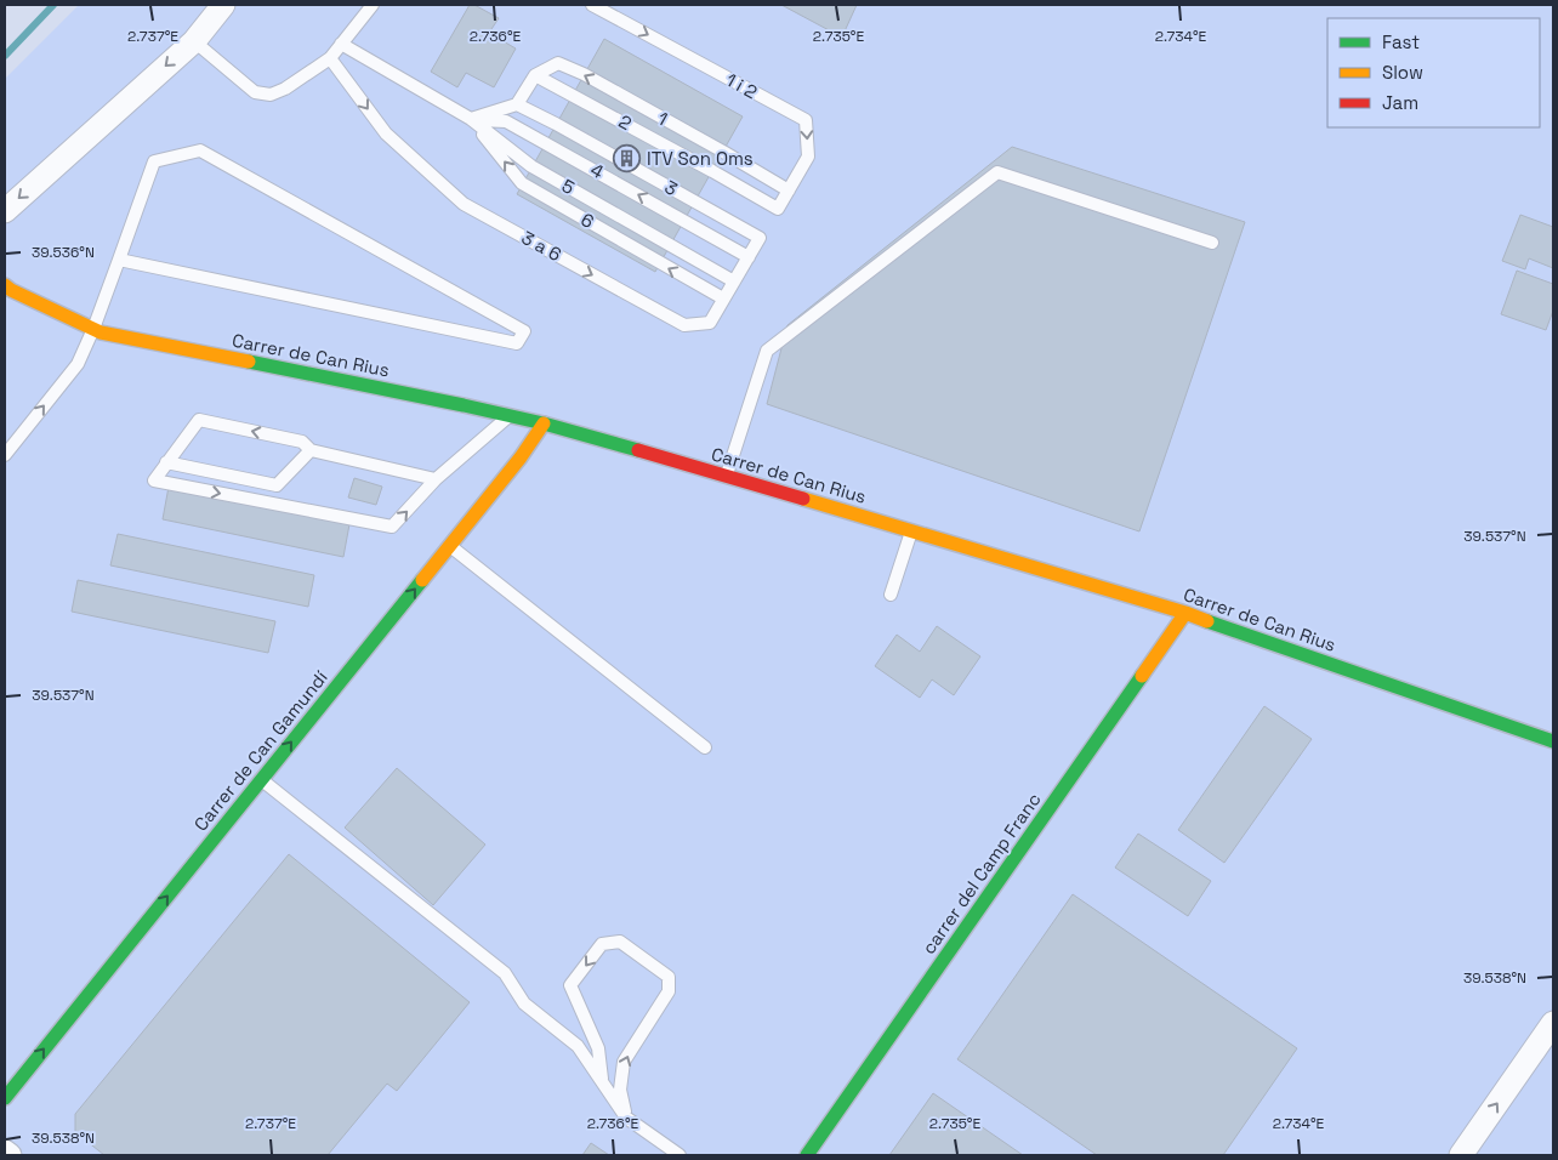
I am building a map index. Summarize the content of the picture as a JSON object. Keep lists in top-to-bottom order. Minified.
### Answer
{"streets":{"street":["Carrer de Can Rius","Carrer de Can Gamundí","carrer del Camp Franc"],"lane":["1 i 2","1","2","4","5","3","6","3 a 6"]},"crossings":[["1 i 2","1"],["1 i 2","2"],["1","2"],["4","5"],["4","6"],["4","3 a 6"],["5","6"],["5","3 a 6"],["3","3 a 6"],["6","3 a 6"],["Carrer de Can Rius","Carrer de Can Gamundí"],["Carrer de Can Rius","carrer del Camp Franc"]],"one_way":["1 i 2","1","4","6","3 a 6","Carrer de Can Gamundí"],"places":{"building":["ITV Son Oms"]},"legend":["Fast","Slow","Jam"],"coordinates":["2.737°E","2.736°E","2.735°E","2.734°E","39.536°N","39.537°N","39.538°N"]}
